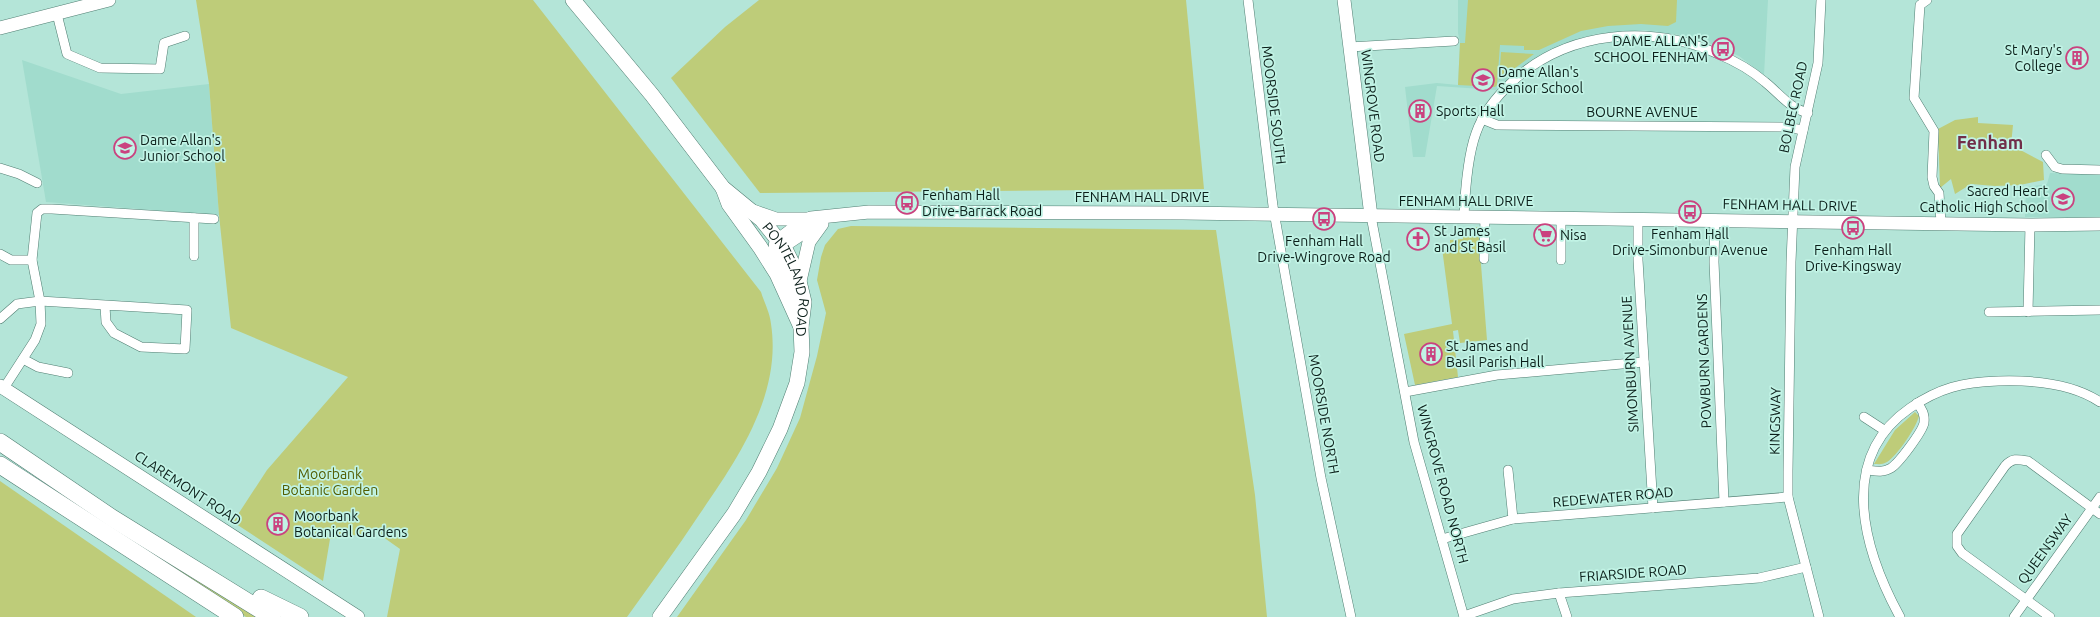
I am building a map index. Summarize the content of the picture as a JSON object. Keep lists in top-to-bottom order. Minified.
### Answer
{"streets":{"main road":["PONTELAND ROAD"],"street":["MOORSIDE SOUTH","WINGROVE ROAD","BOLBEC ROAD","BOURNE AVENUE","FENHAM HALL DRIVE","POWBURN GARDENS","SIMONBURN AVENUE","MOORSIDE NORTH","KINGSWAY","WINGROVE ROAD NORTH","CLAREMONT ROAD","REDEWATER ROAD","QUEENSWAY","FRIARSIDE ROAD"]},"crossings":[["MOORSIDE SOUTH","FENHAM HALL DRIVE"],["MOORSIDE SOUTH","MOORSIDE NORTH"],["WINGROVE ROAD","FENHAM HALL DRIVE"],["WINGROVE ROAD","WINGROVE ROAD NORTH"],["BOLBEC ROAD","BOURNE AVENUE"],["BOLBEC ROAD","FENHAM HALL DRIVE"],["BOLBEC ROAD","KINGSWAY"],["FENHAM HALL DRIVE","PONTELAND ROAD"],["FENHAM HALL DRIVE","POWBURN GARDENS"],["FENHAM HALL DRIVE","SIMONBURN AVENUE"],["FENHAM HALL DRIVE","MOORSIDE NORTH"],["FENHAM HALL DRIVE","KINGSWAY"],["FENHAM HALL DRIVE","WINGROVE ROAD NORTH"],["POWBURN GARDENS","REDEWATER ROAD"],["SIMONBURN AVENUE","REDEWATER ROAD"],["KINGSWAY","REDEWATER ROAD"],["KINGSWAY","FRIARSIDE ROAD"],["WINGROVE ROAD NORTH","REDEWATER ROAD"],["WINGROVE ROAD NORTH","FRIARSIDE ROAD"]],"districts":["Fenham"],"parks":["Moorbank Botanic Garden"],"places":{"bus stop":["DAME ALLAN'S SCHOOL FENHAM","Fenham Hall Drive-Barrack Road","Fenham Hall Drive-Simonburn Avenue","Fenham Hall Drive-Wingrove Road","Fenham Hall Drive-Kingsway"],"building":["St Mary's College","Sports Hall","St James and Basil Parish Hall","Moorbank Botanical Gardens"],"school or university":["Dame Allan's Senior School","Dame Allan's Junior School","Sacred Heart Catholic High School"],"supermarket":["Nisa"],"church":["St James and St Basil"]}}
